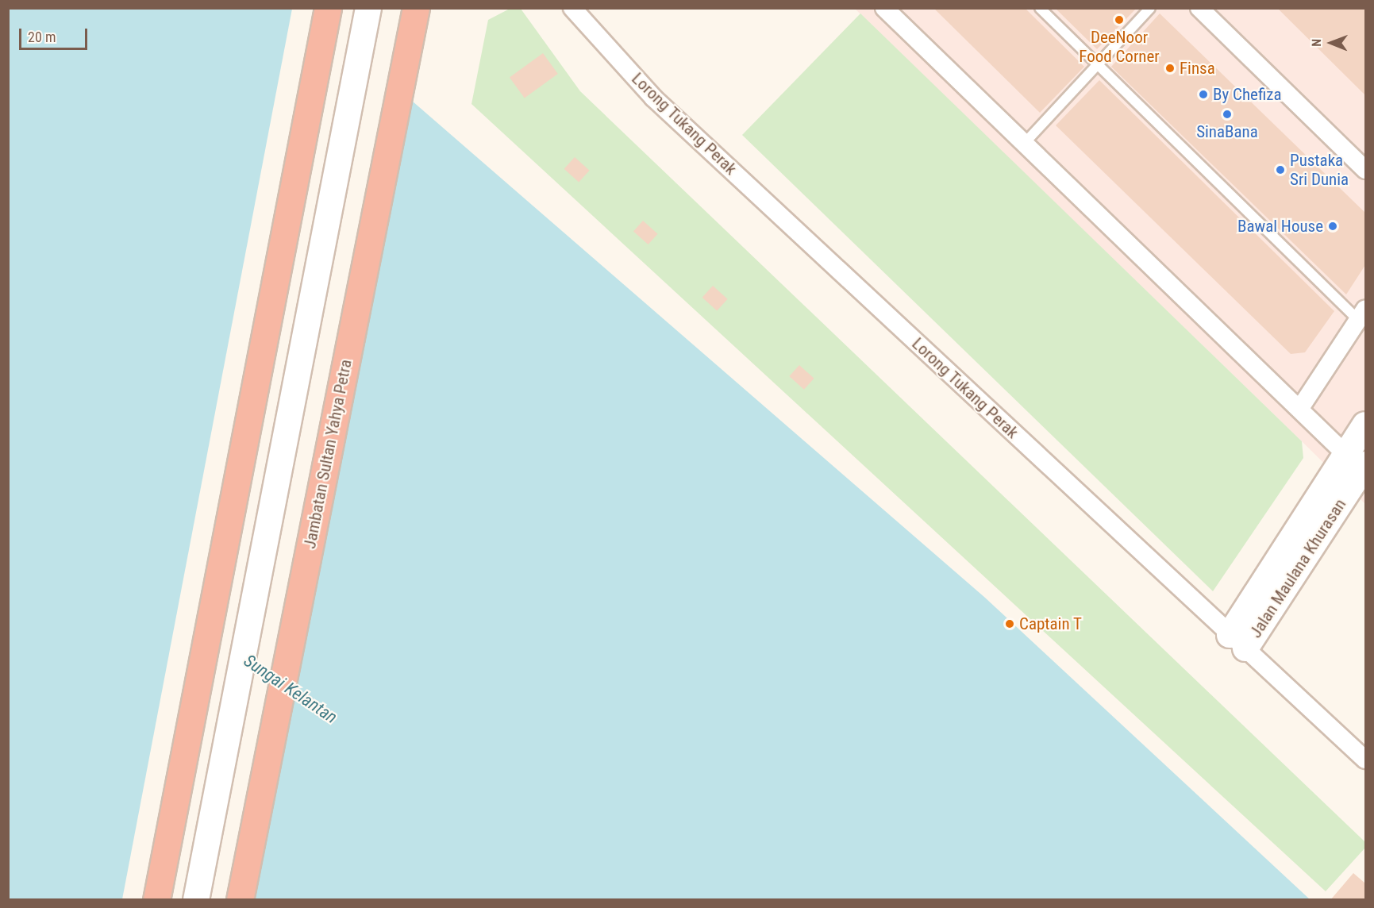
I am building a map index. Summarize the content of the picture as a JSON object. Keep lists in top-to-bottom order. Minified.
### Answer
{"streets":{"highway":["Jambatan Sultan Yahya Petra"],"main road":["Jalan Maulana Khurasan"],"street":["Lorong Tukang Perak"]},"crossings":[["Lorong Tukang Perak","Jalan Maulana Khurasan"]],"water":["Sungai Kelantan"],"places":["DeeNoor Food Corner","Finsa","By Chefiza","SinaBana","Pustaka Sri Dunia","Bawal House","Captain T"],"scale_bar":"20 m","north":"left"}
